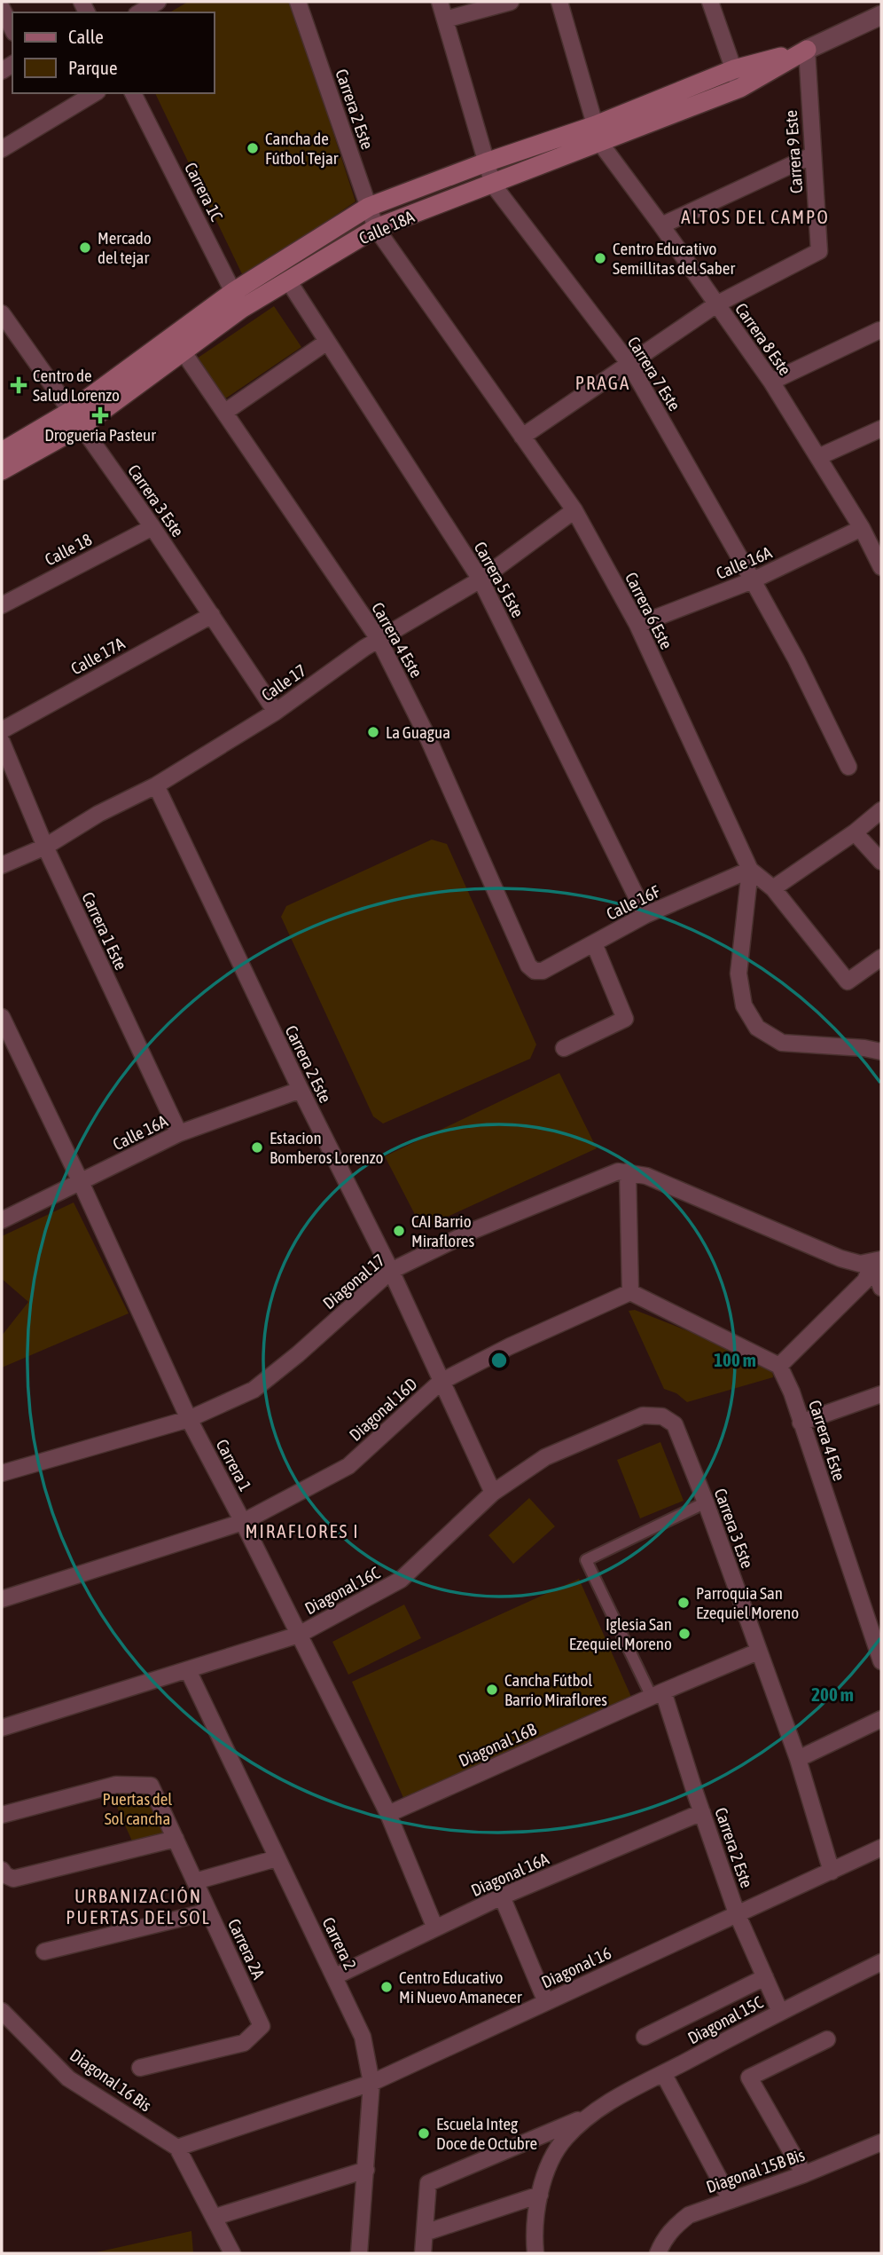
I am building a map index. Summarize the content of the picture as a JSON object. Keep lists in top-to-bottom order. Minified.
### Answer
{"streets":{"main road":["Calle 18A"],"street":["Carrera 2 Este","Carrera 9 Este","Carrera 1C","Carrera 8 Este","Carrera 7 Este","Carrera 3 Este","Calle 18","Calle 16A","Carrera 5 Este","Carrera 6 Este","Carrera 4 Este","Calle 17A","Calle 17","Calle 16F","Carrera 1 Este","Diagonal 17","Diagonal 16D","Carrera 1","Diagonal 16C","Diagonal 16B","Diagonal 16A","Carrera 2","Carrera 2A","Diagonal 16","Diagonal 15C","Diagonal 16 Bis","Diagonal 15B Bis"]},"crossings":[["Carrera 2 Este","Calle 18A"],["Carrera 2 Este","Calle 16A"],["Carrera 2 Este","Carrera 6 Este"],["Carrera 2 Este","Calle 17"],["Carrera 2 Este","Diagonal 17"],["Carrera 2 Este","Diagonal 16D"],["Carrera 2 Este","Diagonal 16C"],["Carrera 2 Este","Diagonal 16B"],["Carrera 2 Este","Diagonal 16A"],["Carrera 2 Este","Diagonal 16"],["Carrera 2 Este","Diagonal 15C"],["Carrera 9 Este","Calle 18A"],["Carrera 9 Este","Carrera 8 Este"],["Carrera 1C","Calle 18A"],["Calle 18A","Carrera 8 Este"],["Calle 18A","Carrera 7 Este"],["Calle 18A","Carrera 3 Este"],["Calle 18A","Carrera 5 Este"],["Calle 18A","Carrera 6 Este"],["Calle 18A","Carrera 4 Este"],["Carrera 8 Este","Calle 16A"],["Carrera 7 Este","Calle 16A"],["Carrera 3 Este","Calle 18"],["Carrera 3 Este","Calle 17A"],["Carrera 3 Este","Calle 17"],["Carrera 3 Este","Diagonal 16C"],["Carrera 3 Este","Diagonal 16B"],["Carrera 3 Este","Diagonal 16"],["Calle 16A","Carrera 6 Este"],["Calle 16A","Carrera 1 Este"],["Calle 16A","Carrera 1"],["Carrera 5 Este","Calle 17"],["Carrera 5 Este","Calle 16F"],["Carrera 6 Este","Calle 17"],["Carrera 6 Este","Calle 16F"],["Carrera 4 Este","Calle 17"],["Carrera 4 Este","Calle 16F"],["Calle 17","Carrera 1 Este"],["Diagonal 17","Carrera 1"],["Diagonal 16D","Carrera 1"],["Carrera 1","Diagonal 16C"],["Carrera 1","Diagonal 16B"],["Carrera 1","Diagonal 16A"],["Diagonal 16C","Carrera 2"],["Diagonal 16A","Carrera 2"],["Carrera 2","Diagonal 16"],["Diagonal 16","Diagonal 16 Bis"]],"districts":["ALTOS DEL CAMPO","PRAGA","MIRAFLORES I","URBANIZACIÓN PUERTAS DEL SOL"],"parks":["Puertas del Sol cancha"],"places":{"other":["Cancha de Fútbol Tejar","Mercado del tejar","Centro Educativo Semillitas del Saber","La Guagua","Estacion Bomberos Lorenzo","CAI Barrio Miraflores","Parroquia San Ezequiel Moreno","Iglesia San Ezequiel Moreno","Cancha Fútbol Barrio Miraflores","Centro Educativo Mi Nuevo Amanecer","Escuela Integ Doce de Octubre"],"health":["Centro de Salud Lorenzo","Drogueria Pasteur"]},"legend":["Calle","Parque"],"rings":["100 m","200 m"]}
